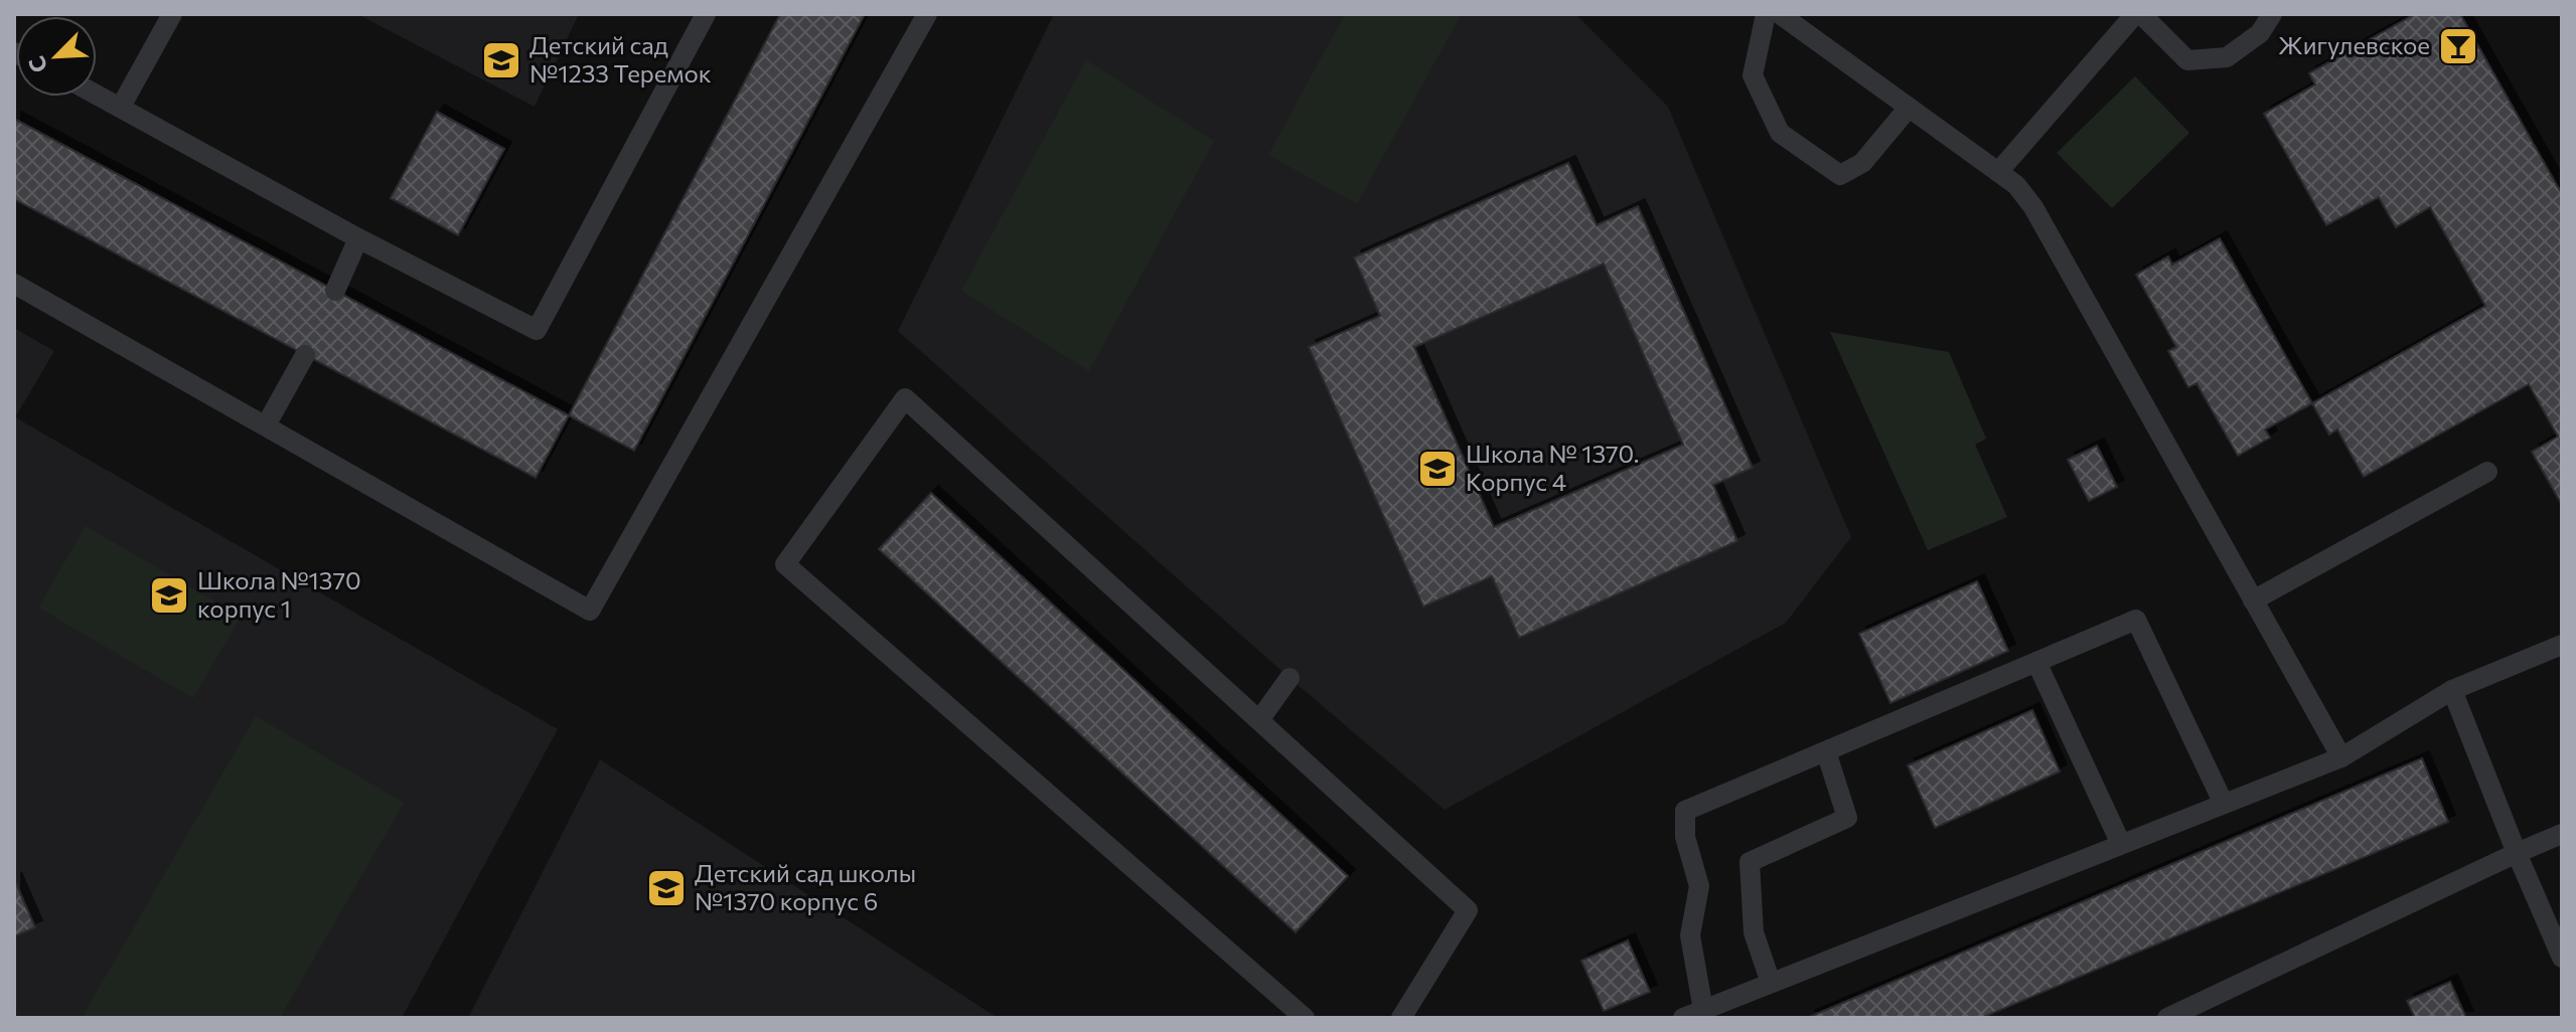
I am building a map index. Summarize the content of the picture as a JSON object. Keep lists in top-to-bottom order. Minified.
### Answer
{"places":{"bar":["Жигулевское"],"school or university":["Детский сад №1233 Теремок","Школа № 1370. Корпус 4","Школа №1370 корпус 1","Детский сад школы №1370 корпус 6"]},"north":"bottom left"}
